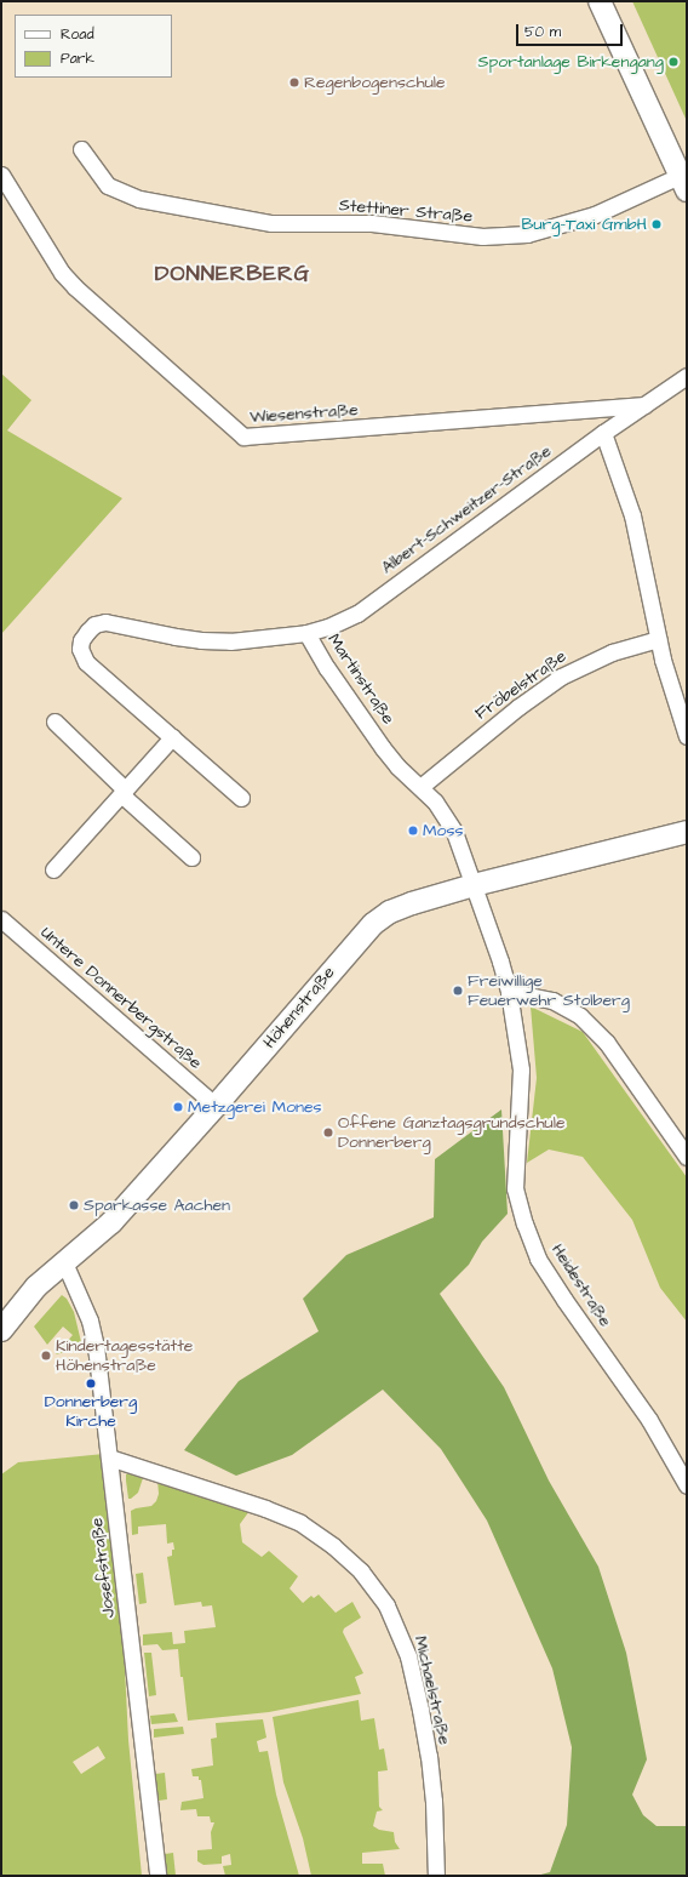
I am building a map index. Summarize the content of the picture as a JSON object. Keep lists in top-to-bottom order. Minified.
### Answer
{"streets":{"street":["Stettiner Straße","Wiesenstraße","Albert-Schweitzer-Straße","Martinstraße","Fröbelstraße","Untere Donnerbergstraße","Höhenstraße","Heidestraße","Josefstraße","Michaelstraße"]},"crossings":[["Wiesenstraße","Albert-Schweitzer-Straße"],["Albert-Schweitzer-Straße","Martinstraße"],["Martinstraße","Fröbelstraße"],["Martinstraße","Höhenstraße"],["Martinstraße","Heidestraße"],["Untere Donnerbergstraße","Höhenstraße"],["Höhenstraße","Heidestraße"],["Höhenstraße","Josefstraße"],["Josefstraße","Michaelstraße"]],"districts":["DONNERBERG"],"places":["Sportanlage Birkengang","Regenbogenschule","Burg-Taxi GmbH","Moss","Freiwillige Feuerwehr Stolberg","Metzgerei Mones","Offene Ganztagsgrundschule Donnerberg","Sparkasse Aachen","Kindertagesstätte Höhenstraße","Donnerberg Kirche"],"legend":["Road","Park"],"scale_bar":"50 m"}
